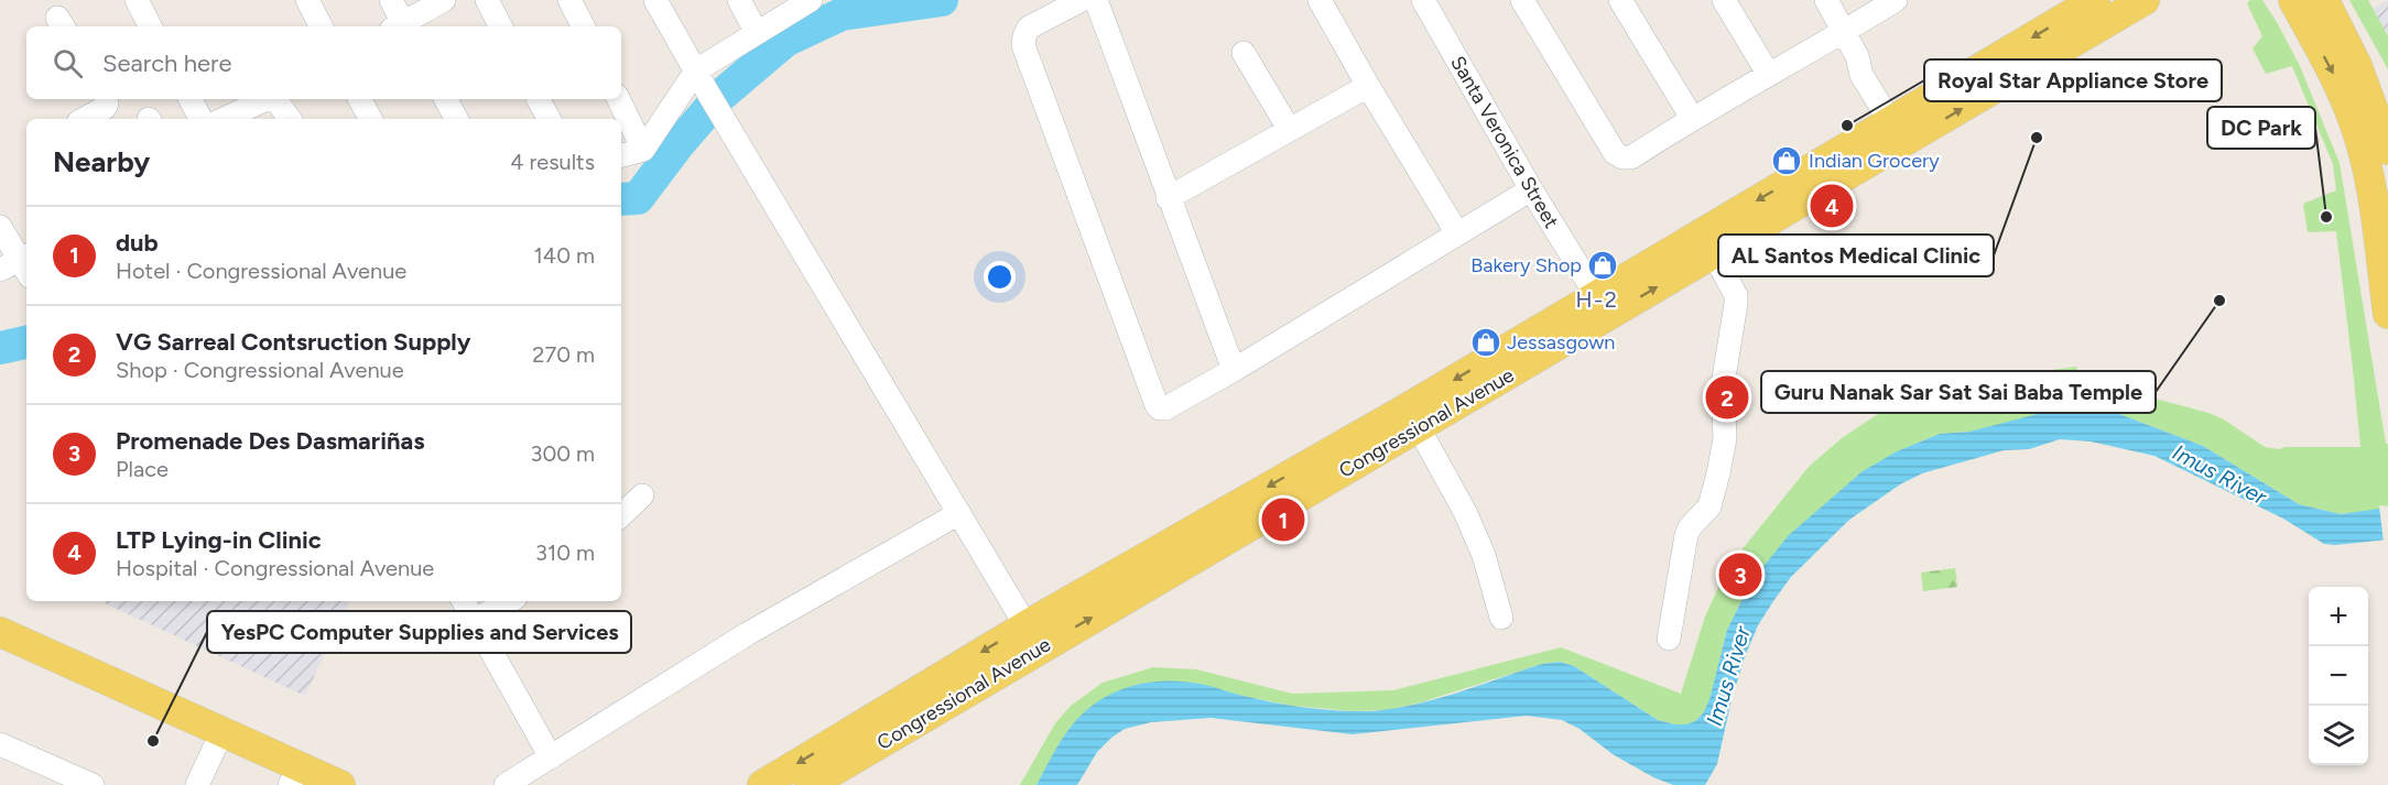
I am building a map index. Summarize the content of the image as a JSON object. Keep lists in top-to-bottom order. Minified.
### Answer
{"streets":{"main road":["Congressional Avenue"],"street":["Santa Veronica Street"]},"crossings":[["Santa Veronica Street","Congressional Avenue"]],"districts":["H-2"],"water":["Imus River"],"places":{"other":["Royal Star Appliance Store","AL Santos Medical Clinic","DC Park","Guru Nanak Sar Sat Sai Baba Temple","YesPC Computer Supplies and Services"],"shop":["Indian Grocery","Bakery Shop","Jessasgown"]},"page":{"search":"Search here","heading":["Nearby","4 results"],"pins":["4","2","1","3"],"list":[{"mark":"1","name":"dub","note":"Hotel · Congressional Avenue","value":"140 m"},{"mark":"2","name":"VG Sarreal Contsruction Supply","note":"Shop · Congressional Avenue","value":"270 m"},{"mark":"3","name":"Promenade Des Dasmariñas","note":"Place","value":"300 m"},{"mark":"4","name":"LTP Lying-in Clinic","note":"Hospital · Congressional Avenue","value":"310 m"}],"map_buttons":["+","−"]}}
